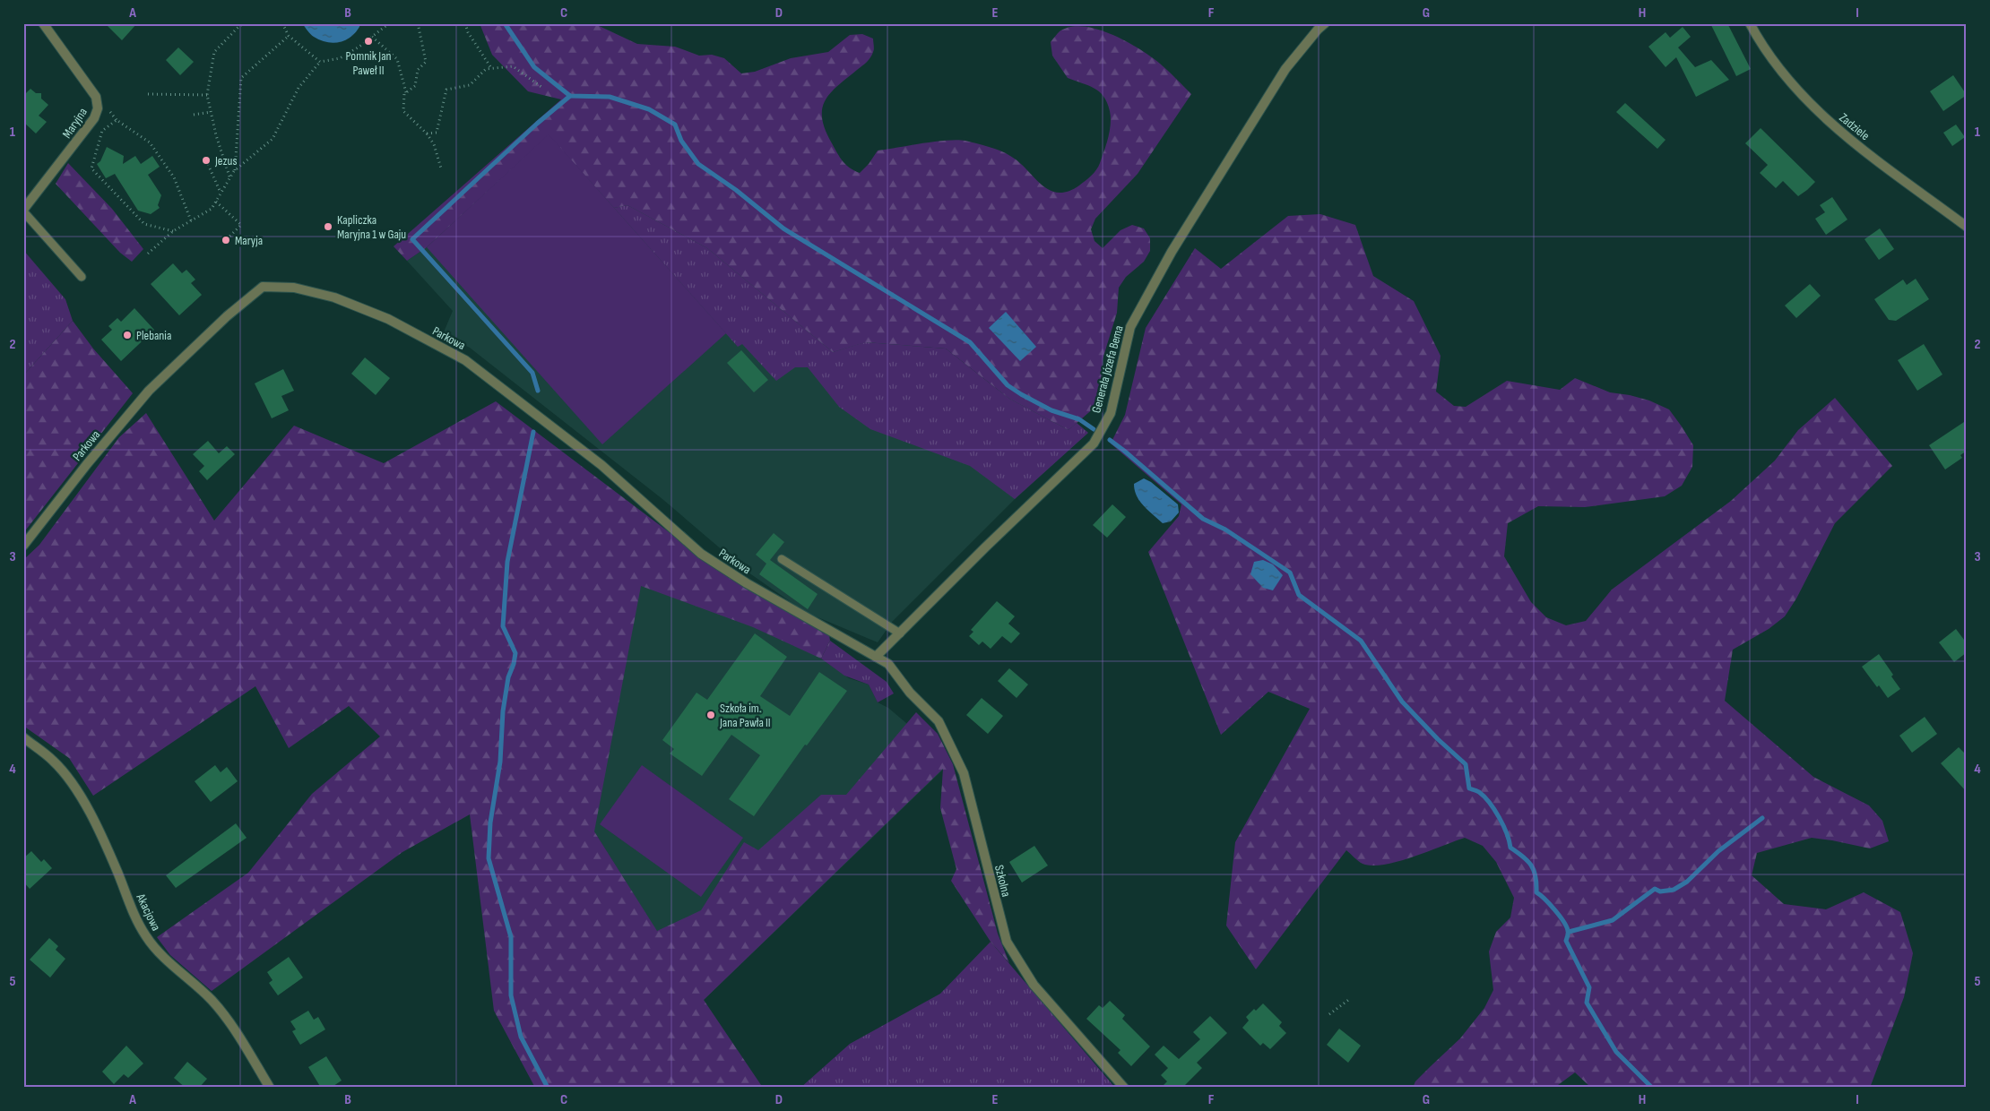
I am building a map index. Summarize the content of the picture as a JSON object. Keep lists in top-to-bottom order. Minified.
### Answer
{"streets":{"street":["Maryjna","Zadziele","Parkowa","Generała Józefa Bema","Szkolna","Akacjowa"]},"crossings":[["Parkowa","Generała Józefa Bema"],["Parkowa","Szkolna"]],"places":["Pomnik Jan Paweł II","Jezus","Kapliczka Maryjna 1 w Gaju","Maryja","Plebania","Szkoła im. Jana Pawła II"],"grid":{"columns":["A","B","C","D","E","F","G","H","I"],"rows":["1","2","3","4","5"]}}
